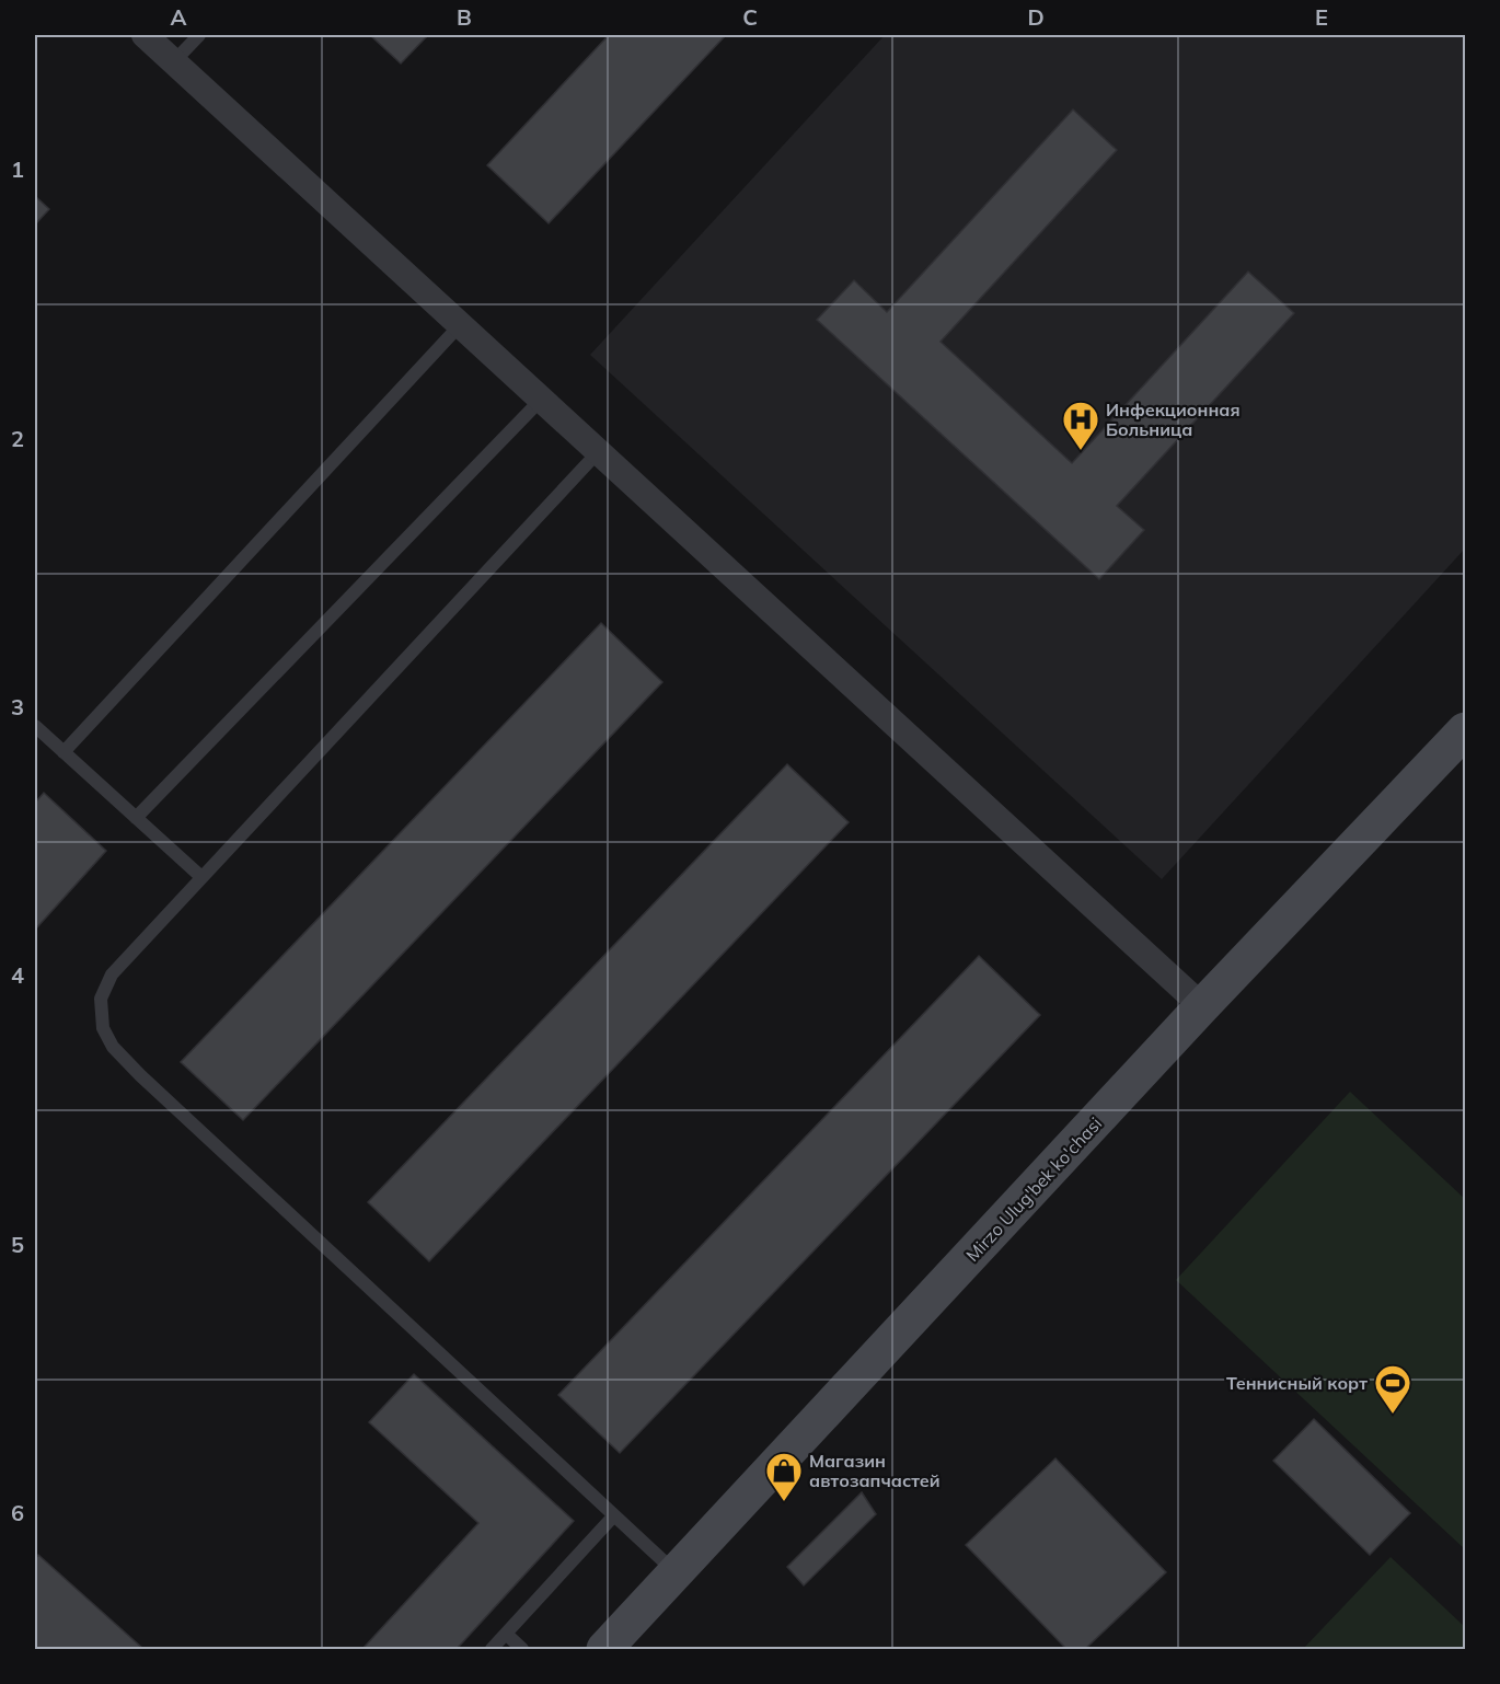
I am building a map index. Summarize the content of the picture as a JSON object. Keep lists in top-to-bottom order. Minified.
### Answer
{"streets":{"main road":["Mirzo Ulug'bek ko'chasi"]},"places":{"hospital":["Инфекционная Больница"],"sports":["Теннисный корт"],"shop":["Магазин автозапчастей"]},"grid":{"columns":["A","B","C","D","E"],"rows":["1","2","3","4","5","6"]}}
